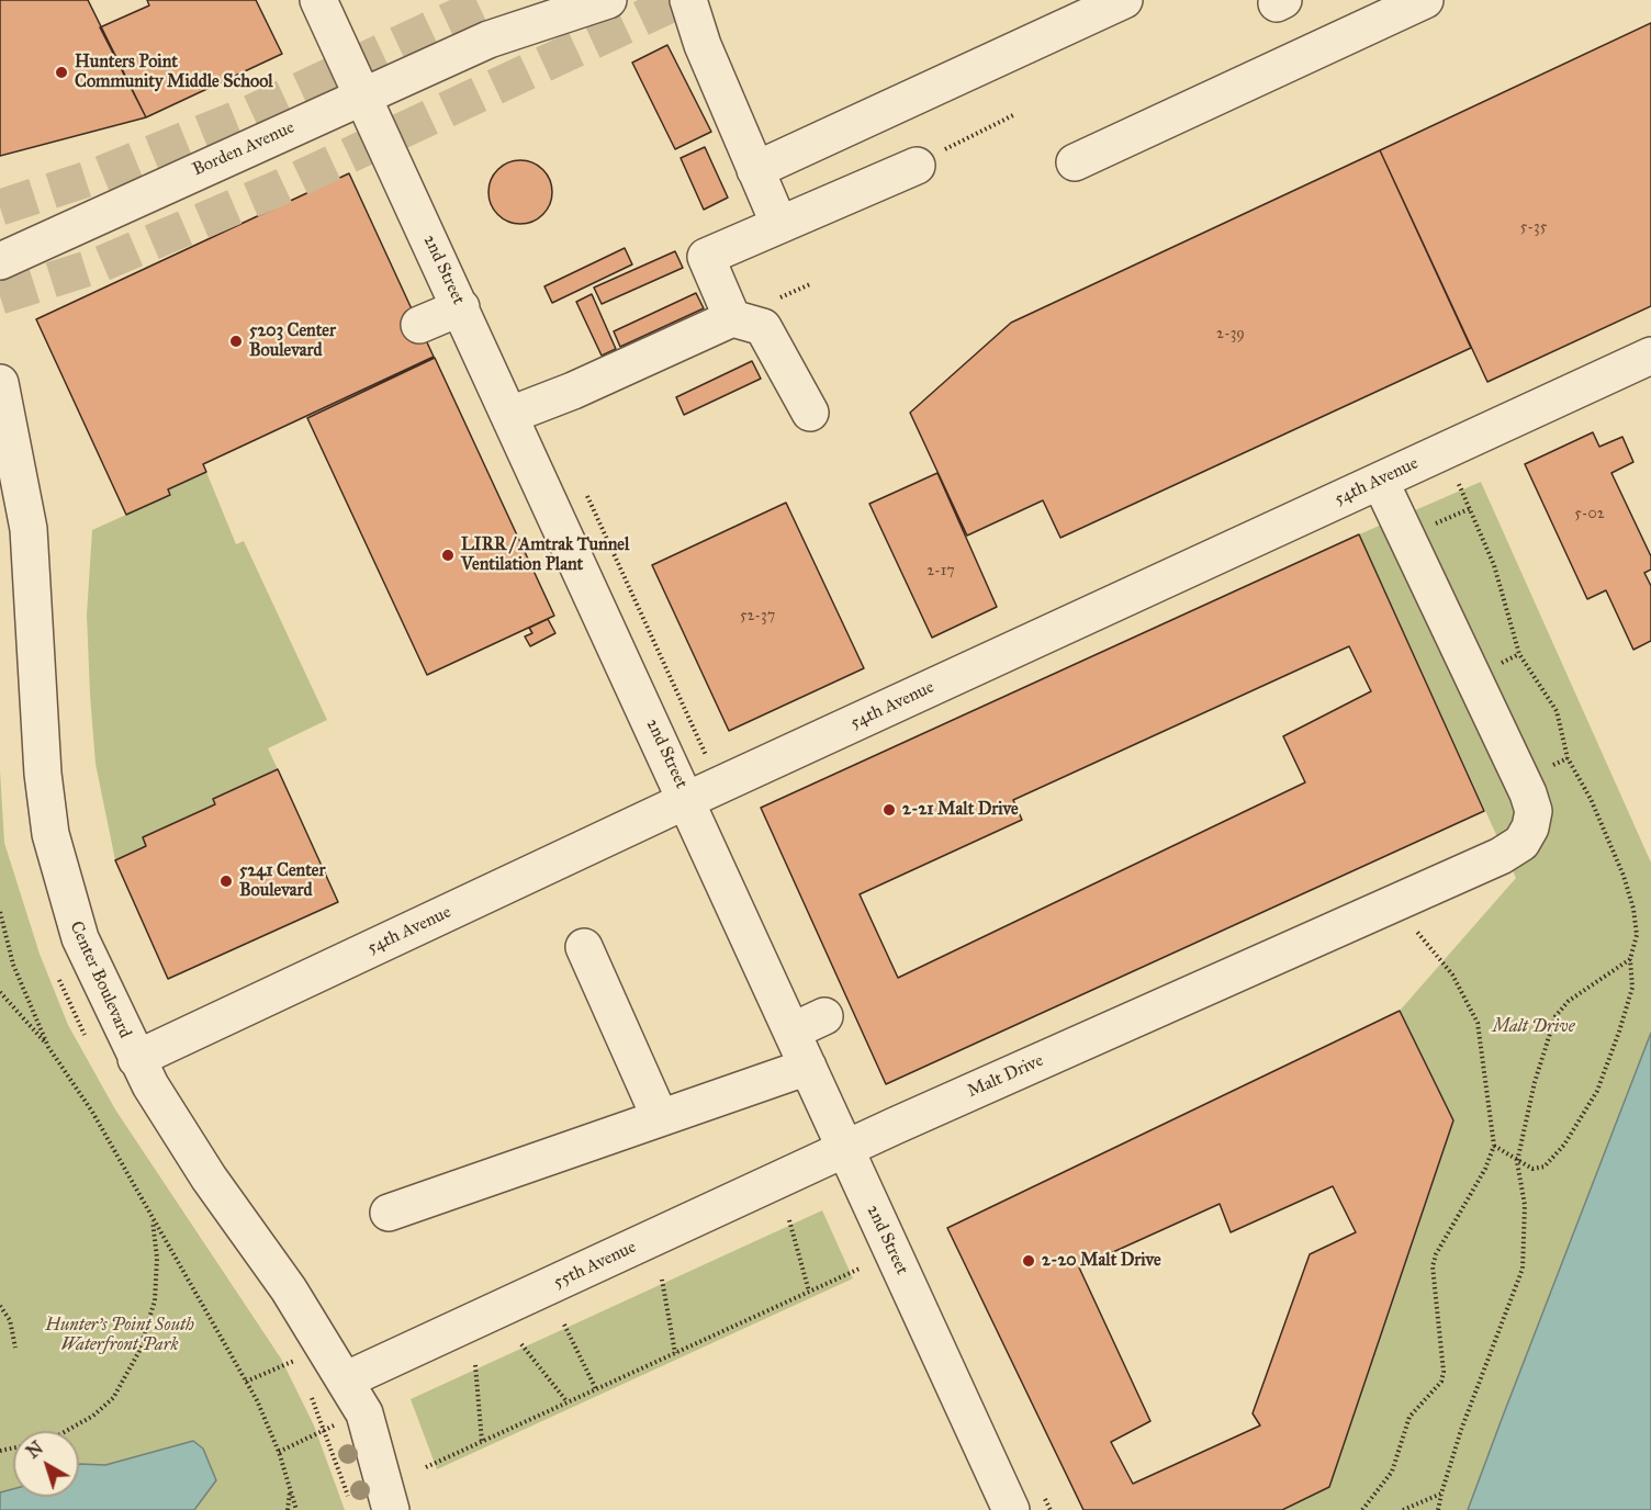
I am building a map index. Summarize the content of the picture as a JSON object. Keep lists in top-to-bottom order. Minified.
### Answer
{"streets":{"street":["Borden Avenue","2nd Street","54th Avenue","Center Boulevard","Malt Drive","55th Avenue"]},"crossings":[["Borden Avenue","2nd Street"],["2nd Street","54th Avenue"],["2nd Street","Malt Drive"],["2nd Street","55th Avenue"],["54th Avenue","Center Boulevard"],["54th Avenue","Malt Drive"],["Center Boulevard","55th Avenue"],["Malt Drive","55th Avenue"]],"parks":["Malt Drive","Hunter’s Point South Waterfront Park"],"places":["Hunters Point Community Middle School","5203 Center Boulevard","LIRR / Amtrak Tunnel Ventilation Plant","2-21 Malt Drive","5241 Center Boulevard","2-20 Malt Drive"],"house_numbers":["5-35","2-39","5-02","2-17","52-37"],"north":"top left"}
